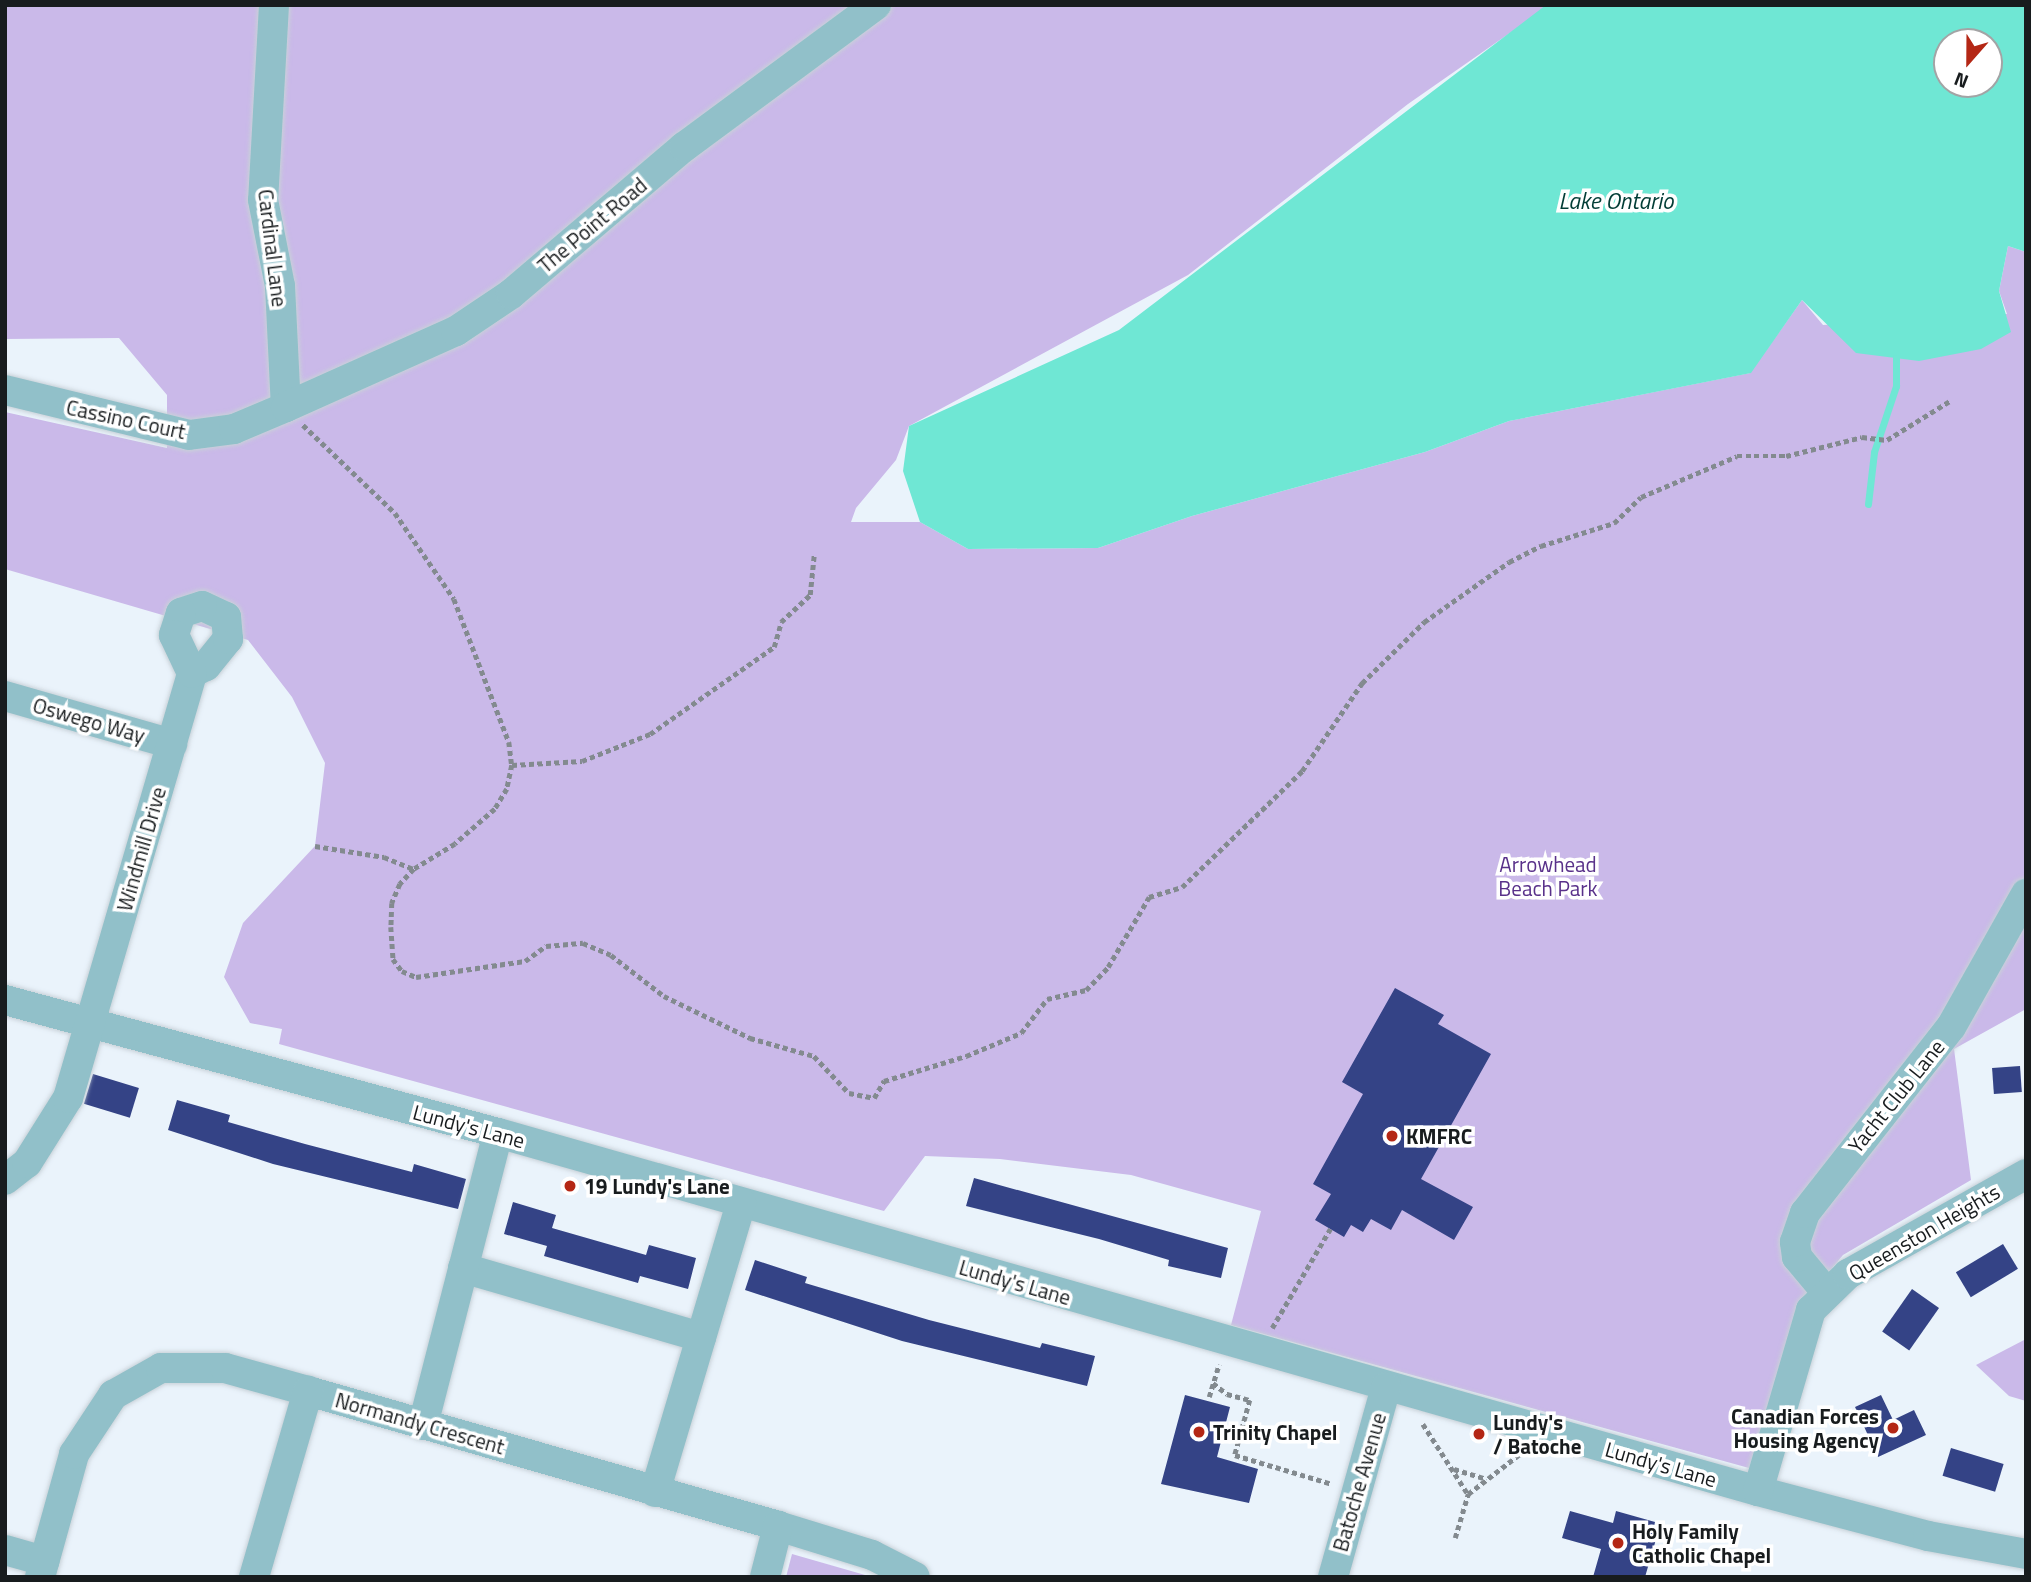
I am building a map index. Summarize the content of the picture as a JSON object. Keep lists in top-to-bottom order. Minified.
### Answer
{"streets":{"street":["The Point Road","Cardinal Lane","Cassino Court","Oswego Way","Windmill Drive","Yacht Club Lane","Lundy's Lane","Queenston Heights","Normandy Crescent","Batoche Avenue"]},"crossings":[["The Point Road","Cardinal Lane"],["The Point Road","Cassino Court"],["Cardinal Lane","Cassino Court"],["Oswego Way","Windmill Drive"],["Windmill Drive","Lundy's Lane"],["Yacht Club Lane","Queenston Heights"],["Lundy's Lane","Queenston Heights"],["Lundy's Lane","Batoche Avenue"]],"water":["Lake Ontario"],"parks":["Arrowhead Beach Park"],"places":["KMFRC","19 Lundy's Lane","Canadian Forces Housing Agency","Trinity Chapel","Lundy's / Batoche","Holy Family Catholic Chapel"],"north":"bottom"}
